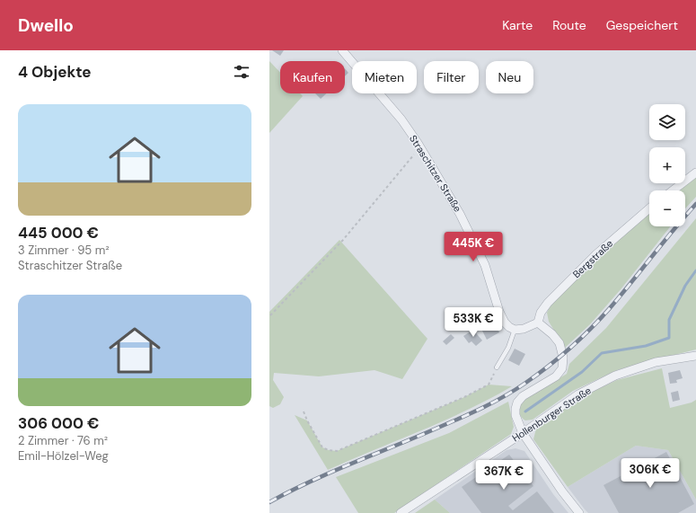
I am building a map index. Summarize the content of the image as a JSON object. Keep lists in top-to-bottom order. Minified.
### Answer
{"streets":{"street":["Straschitzer Straße","Bergstraße","Hollenburger Straße"]},"page":{"header":"Dwello","nav":["Karte","Route","Gespeichert"],"heading":"4 Objekte","chip":["Kaufen","Mieten","Filter","Neu"],"list":[{"name":"445 000 €","note":"3 Zimmer · 95 m² · Straschitzer Straße"},{"name":"306 000 €","note":"2 Zimmer · 76 m² · Emil-Hölzel-Weg"}],"map_buttons":["+","−"],"price":["445K €","533K €","306K €","367K €"]}}
